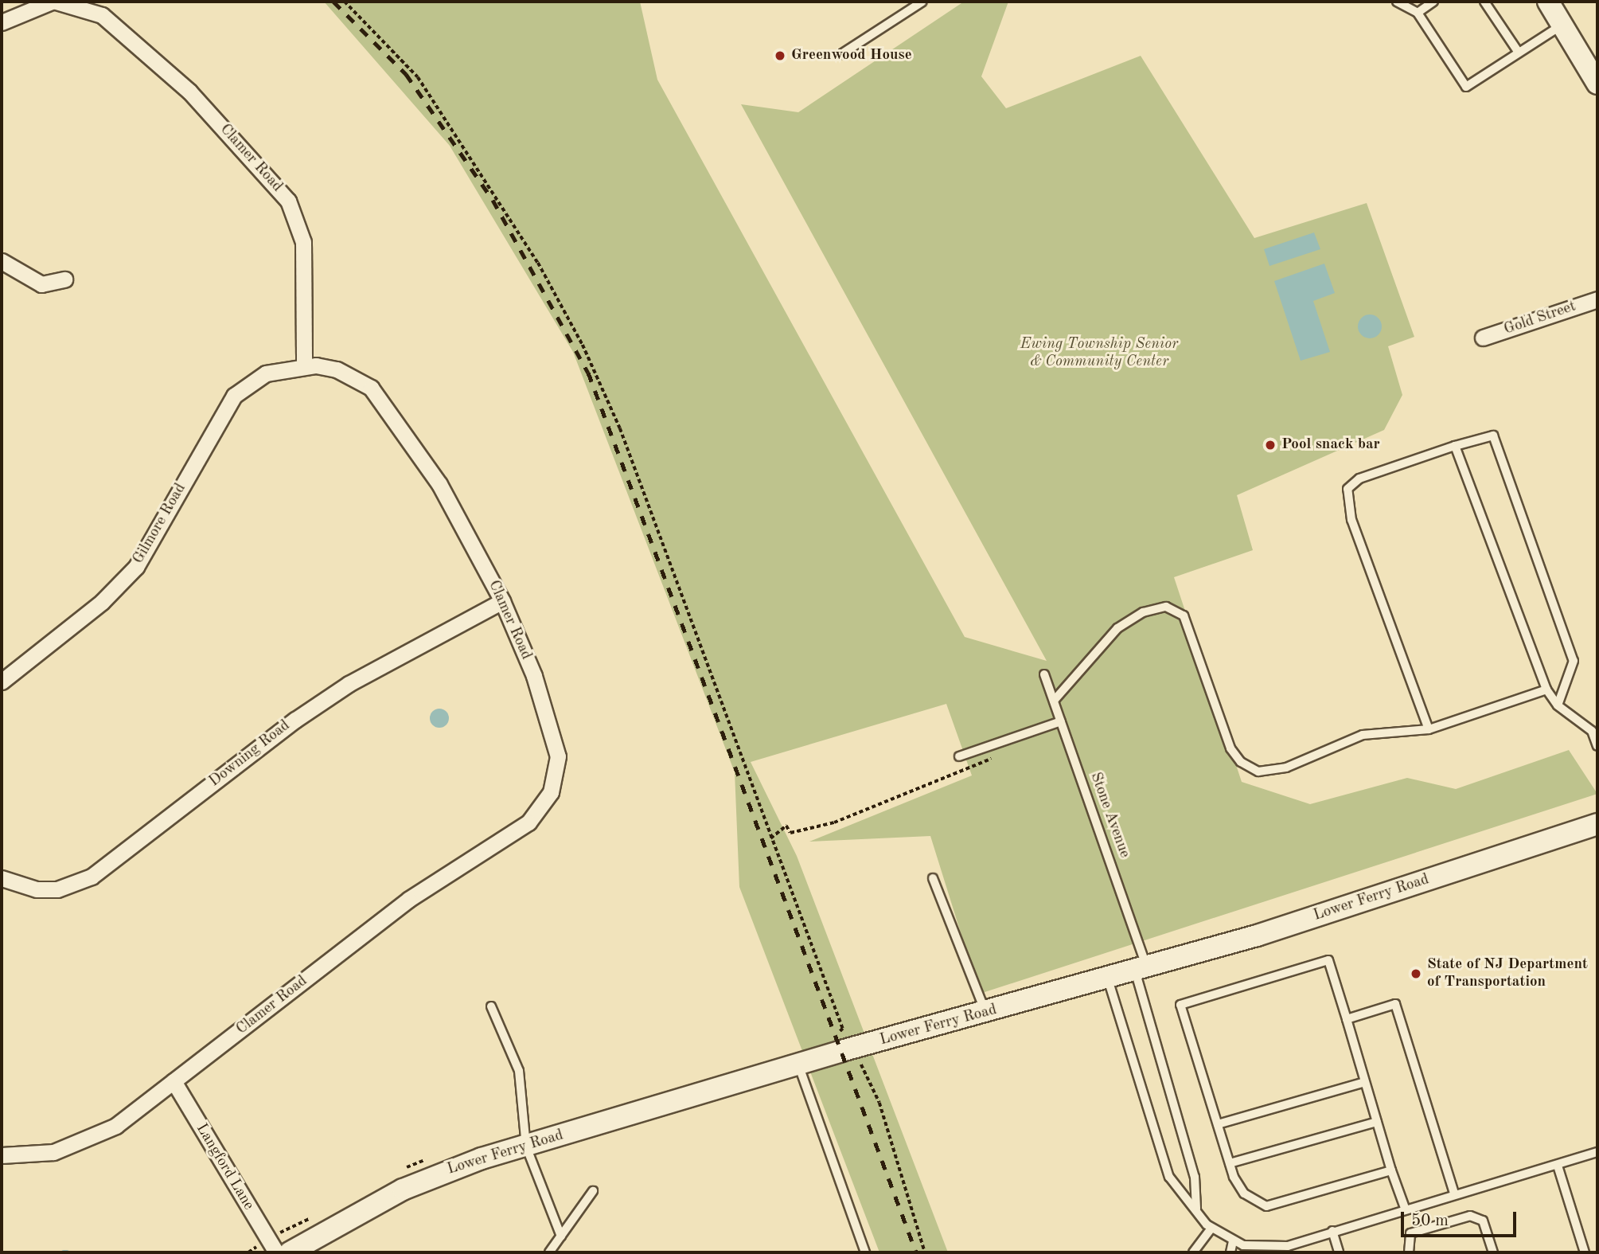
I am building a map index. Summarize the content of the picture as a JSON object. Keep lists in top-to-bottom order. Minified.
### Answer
{"streets":{"street":["Clamer Road","Gold Street","Gilmore Road","Downing Road","Lower Ferry Road","Langford Lane"],"lane":["Stone Avenue"]},"crossings":[["Clamer Road","Gilmore Road"],["Clamer Road","Downing Road"],["Clamer Road","Langford Lane"],["Stone Avenue","Lower Ferry Road"],["Lower Ferry Road","Langford Lane"]],"parks":["Ewing Township Senior & Community Center"],"places":["Greenwood House","Pool snack bar","State of NJ Department of Transportation"],"scale_bar":"50 m"}
